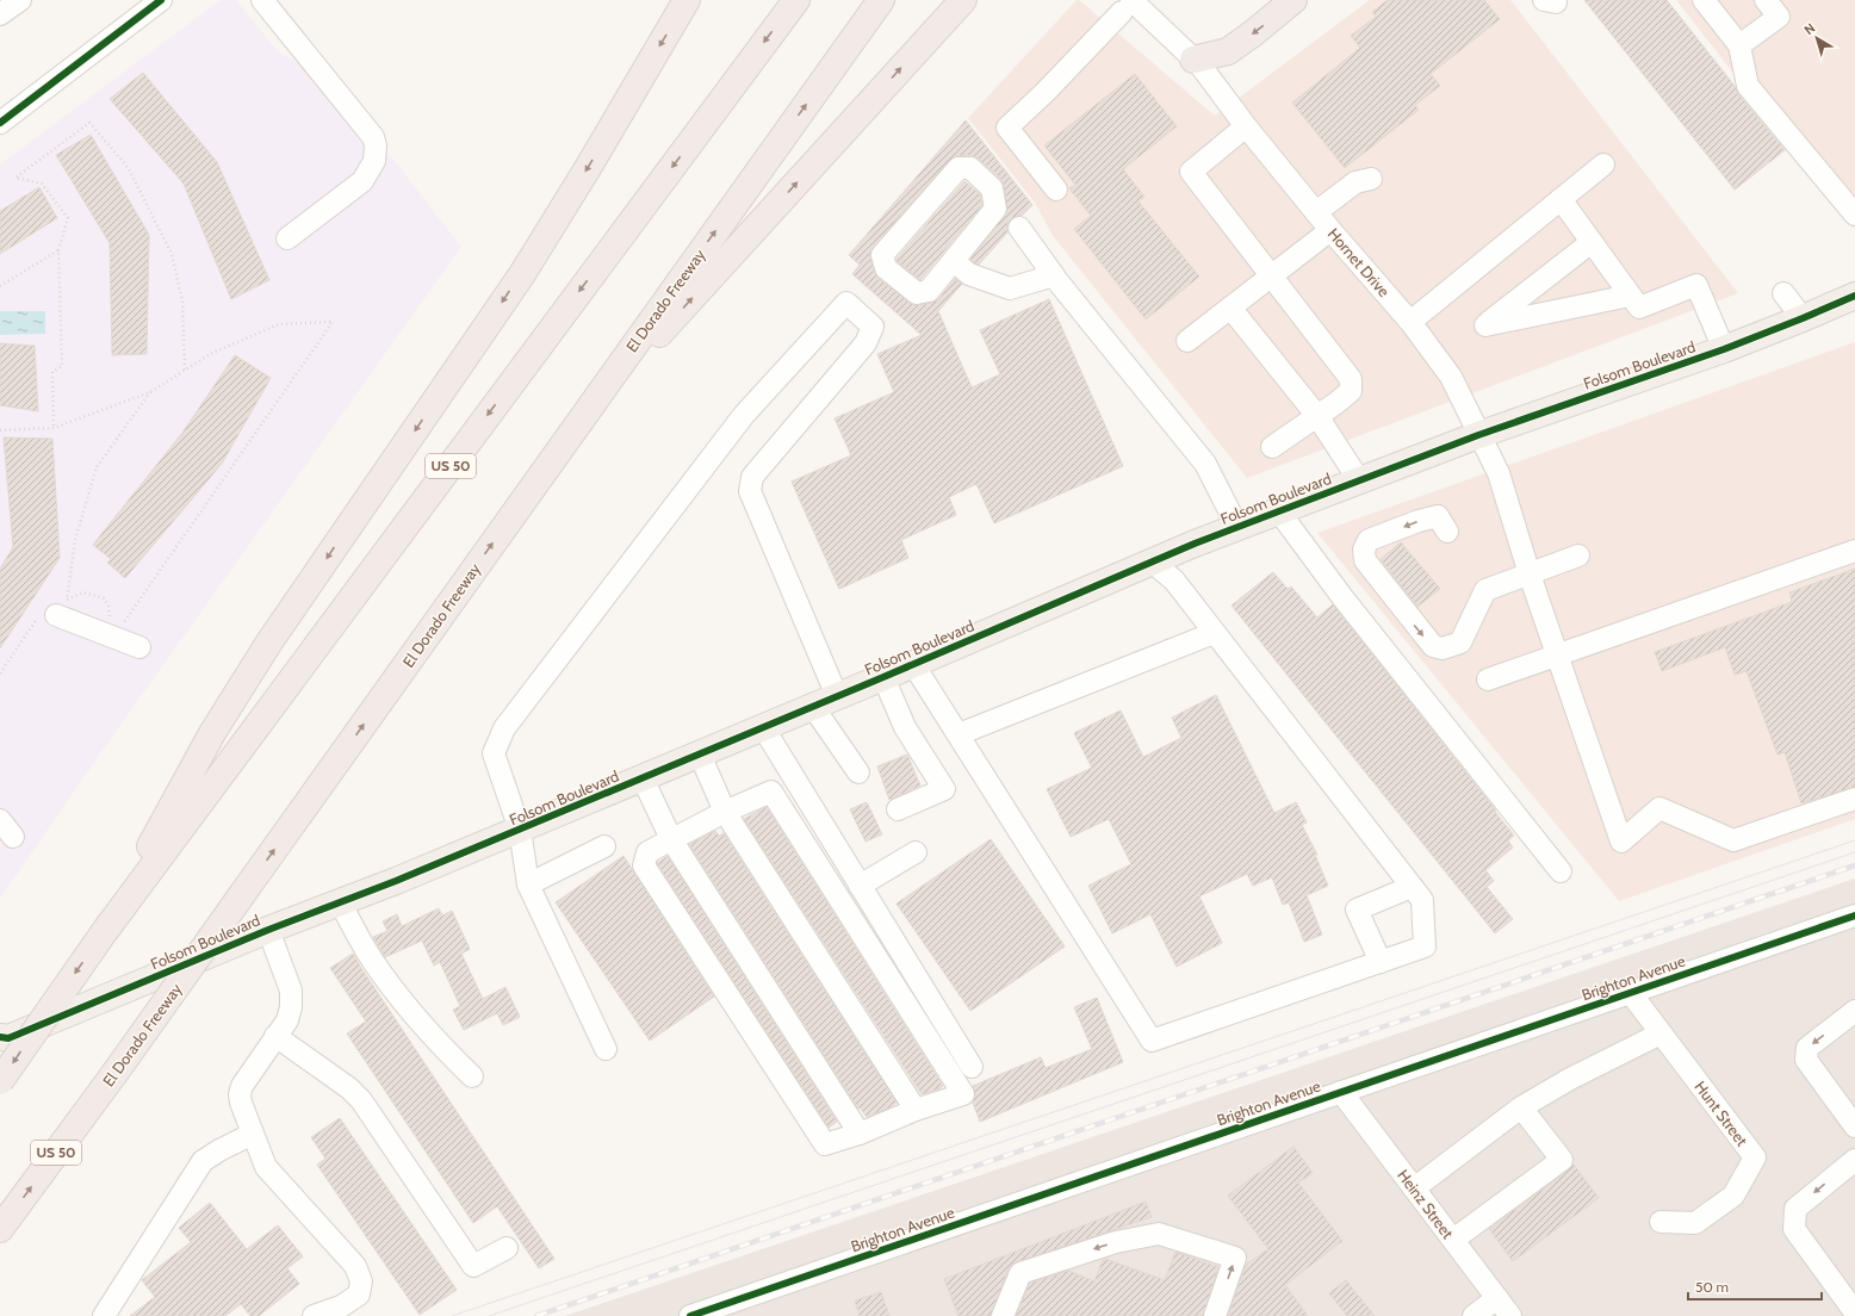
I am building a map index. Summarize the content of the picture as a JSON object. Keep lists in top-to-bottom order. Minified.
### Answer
{"streets":{"highway":["El Dorado Freeway","US 50"],"main road":["Folsom Boulevard"],"street":["Hornet Drive","Brighton Avenue","Hunt Street","Heinz Street"]},"crossings":[["Hornet Drive","Folsom Boulevard"],["Brighton Avenue","Hunt Street"],["Brighton Avenue","Heinz Street"]],"scale_bar":"50 m","north":"top left"}
